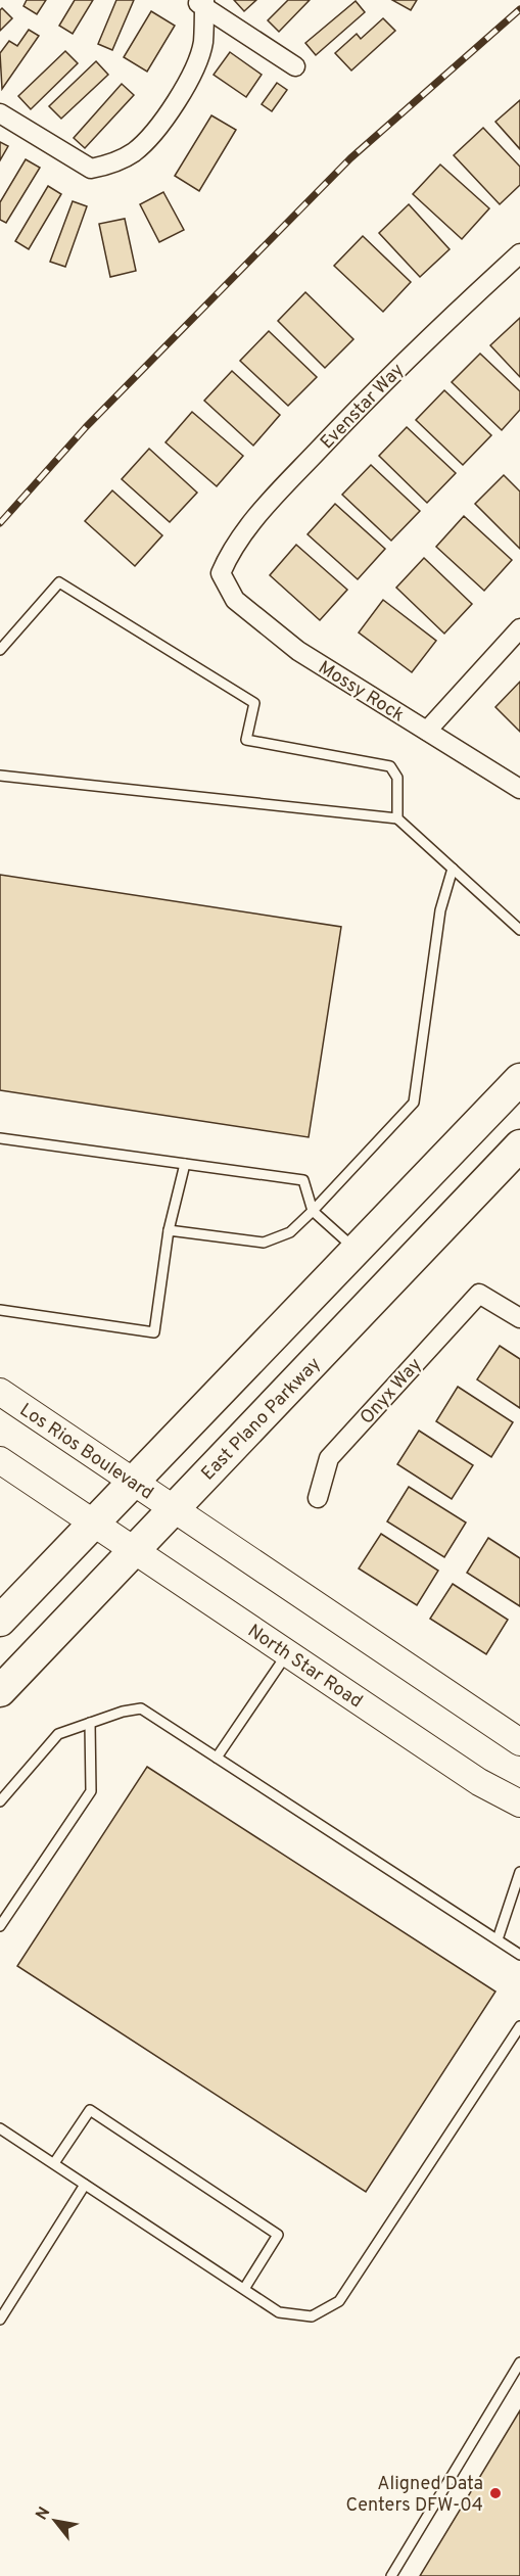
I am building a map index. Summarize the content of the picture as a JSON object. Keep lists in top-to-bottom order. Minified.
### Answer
{"streets":{"main road":["East Plano Parkway","Los Rios Boulevard","North Star Road"],"street":["Evenstar Way","Mossy Rock","Onyx Way"]},"crossings":[["Evenstar Way","Mossy Rock"],["East Plano Parkway","Los Rios Boulevard"],["East Plano Parkway","North Star Road"]],"places":["Aligned Data Centers DFW-04"],"north":"top left"}
